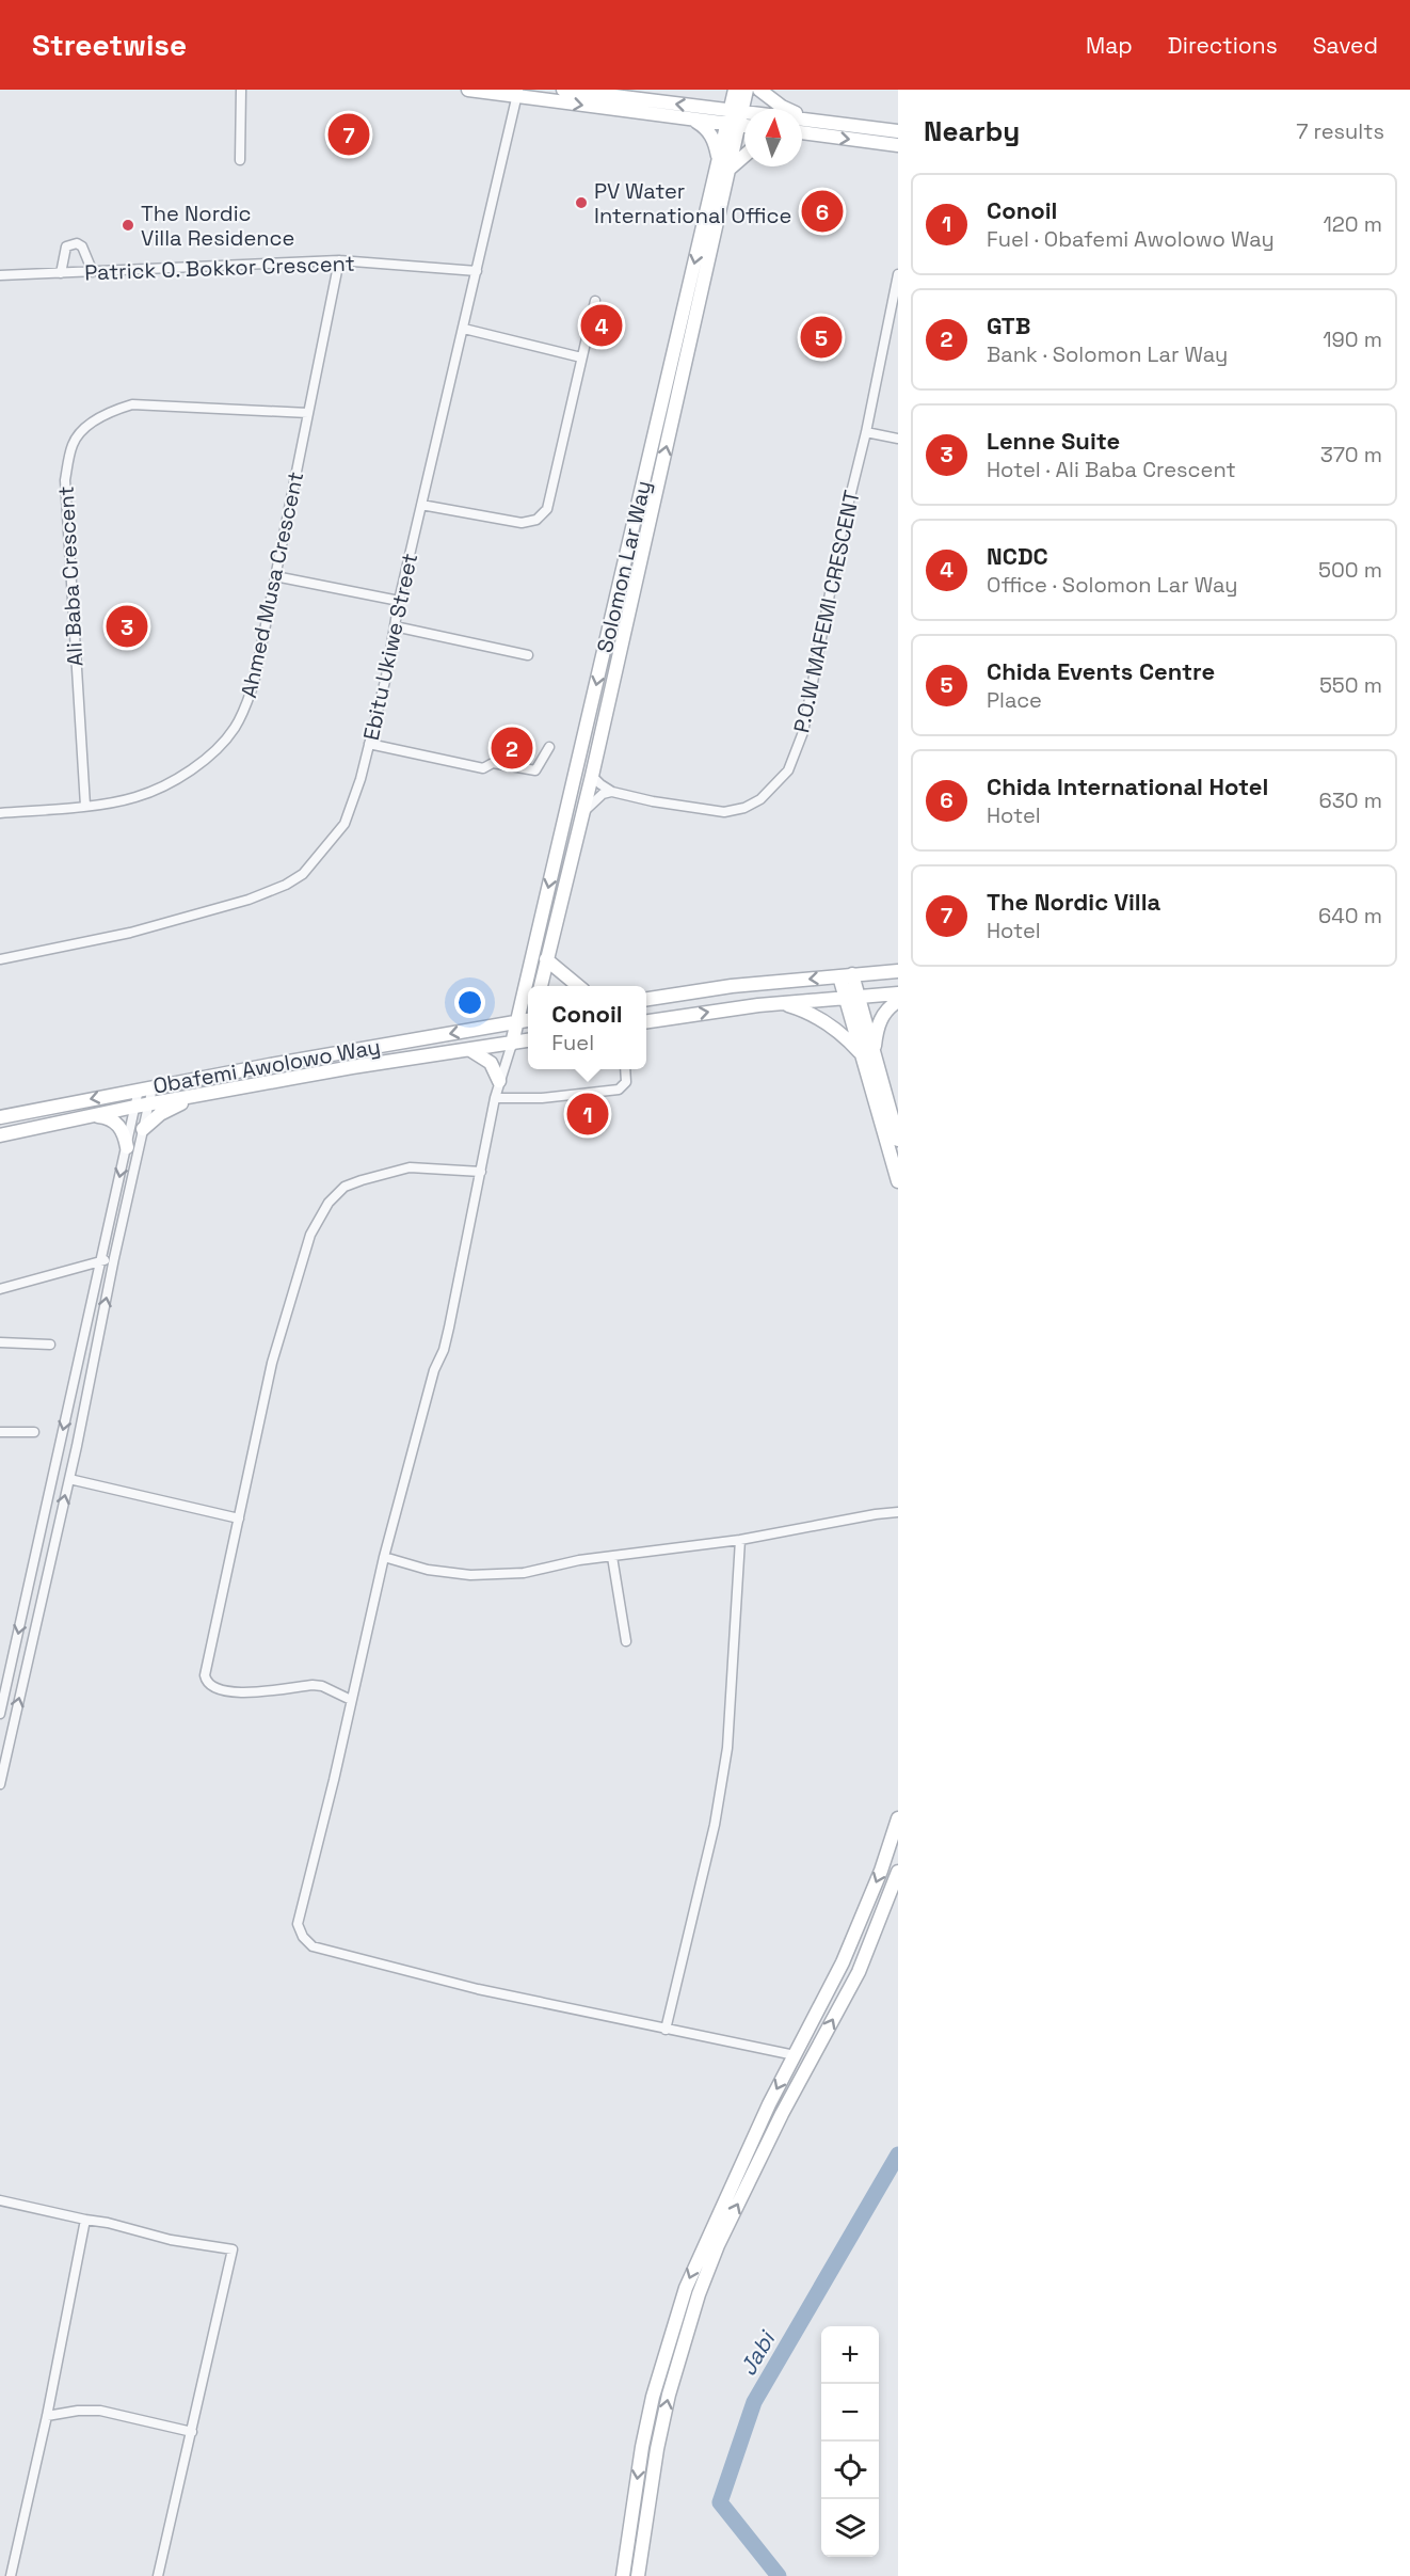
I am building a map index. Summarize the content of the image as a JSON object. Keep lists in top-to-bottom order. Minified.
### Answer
{"streets":{"main road":["Solomon Lar Way","Obafemi Awolowo Way"],"street":["Patrick O. Bokkor Crescent","Ali Baba Crescent","Ahmed Musa Crescent","P.O.W MAFEMI CRESCENT","Ebitu Ukiwe Street"]},"crossings":[["Patrick O. Bokkor Crescent","Ahmed Musa Crescent"],["Patrick O. Bokkor Crescent","Ebitu Ukiwe Street"],["Solomon Lar Way","P.O.W MAFEMI CRESCENT"],["Solomon Lar Way","Obafemi Awolowo Way"],["Ali Baba Crescent","Ahmed Musa Crescent"]],"water":["Jabi"],"places":["PV Water International Office","The Nordic Villa Residence"],"north":"top","page":{"header":"Streetwise","nav":["Map","Directions","Saved"],"heading":["Nearby","7 results"],"pins":["7","6","4","5","3","2","1"],"list":[{"mark":"1","name":"Conoil","note":"Fuel · Obafemi Awolowo Way","value":"120 m"},{"mark":"2","name":"GTB","note":"Bank · Solomon Lar Way","value":"190 m"},{"mark":"3","name":"Lenne Suite","note":"Hotel · Ali Baba Crescent","value":"370 m"},{"mark":"4","name":"NCDC","note":"Office · Solomon Lar Way","value":"500 m"},{"mark":"5","name":"Chida Events Centre","note":"Place","value":"550 m"},{"mark":"6","name":"Chida International Hotel","note":"Hotel","value":"630 m"},{"mark":"7","name":"The Nordic Villa","note":"Hotel","value":"640 m"}],"popup":["Conoil","Fuel"],"map_buttons":["+","−"]}}
